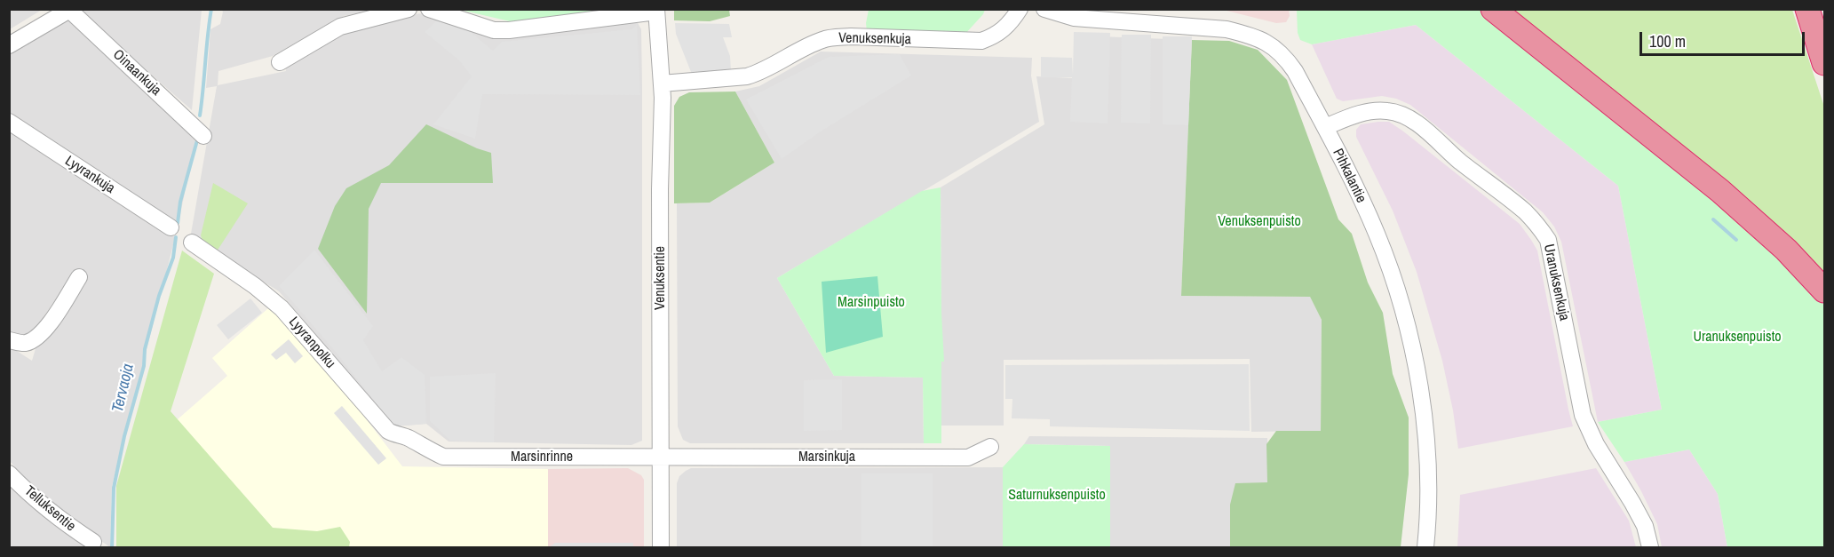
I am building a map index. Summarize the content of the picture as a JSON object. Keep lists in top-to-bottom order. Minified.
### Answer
{"streets":{"street":["Venuksenkuja","Oinaankuja","Lyyrankuja","Pihkalantie","Venuksentie","Uranuksenkuja","Lyyranpolku","Marsinrinne","Marsinkuja","Telluksentie"]},"crossings":[["Venuksenkuja","Venuksentie"],["Pihkalantie","Uranuksenkuja"],["Venuksentie","Marsinrinne"],["Venuksentie","Marsinkuja"],["Lyyranpolku","Marsinrinne"],["Marsinrinne","Marsinkuja"]],"water":["Tervaoja"],"parks":["Venuksenpuisto","Marsinpuisto","Uranuksenpuisto","Saturnuksenpuisto"],"scale_bar":"100 m"}
